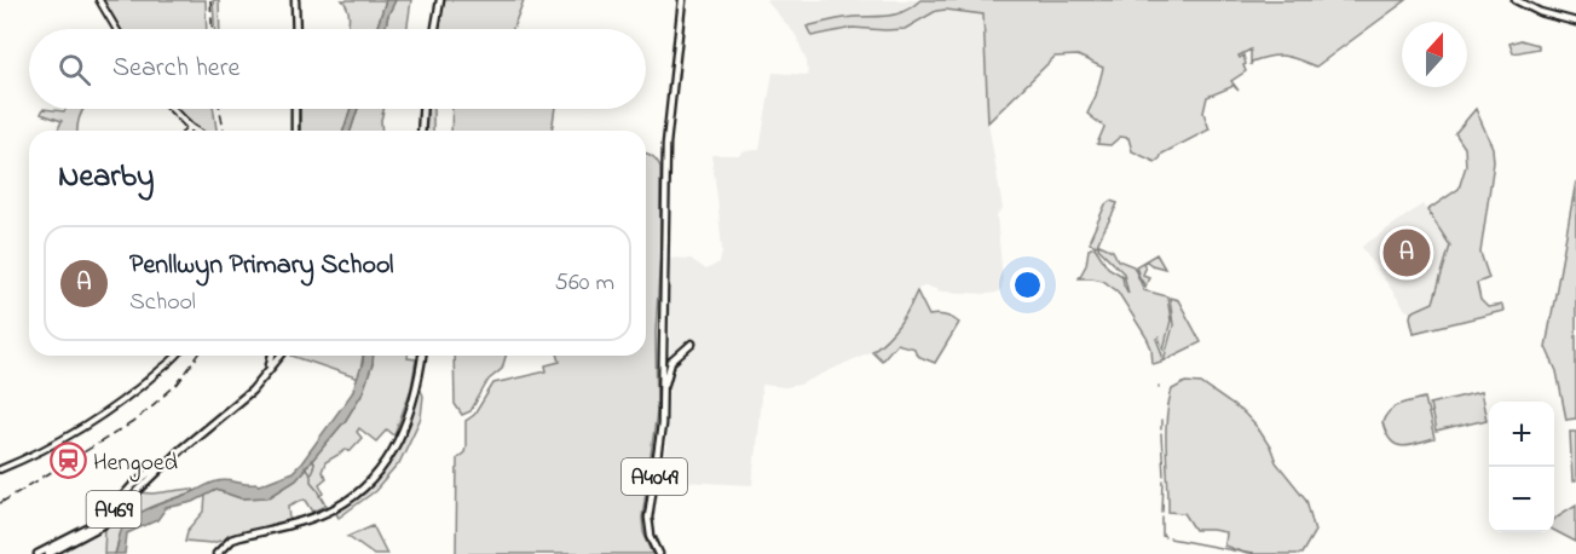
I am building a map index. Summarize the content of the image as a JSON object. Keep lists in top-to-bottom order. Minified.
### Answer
{"streets":{"main road":["A4049","A469"]},"places":{"station":["Hengoed"]},"north":"top","page":{"search":"Search here","heading":"Nearby","list":[{"mark":"A","name":"Penllwyn Primary School","note":"School","value":"560 m"}],"pins":"A","map_buttons":["+","−"]}}
